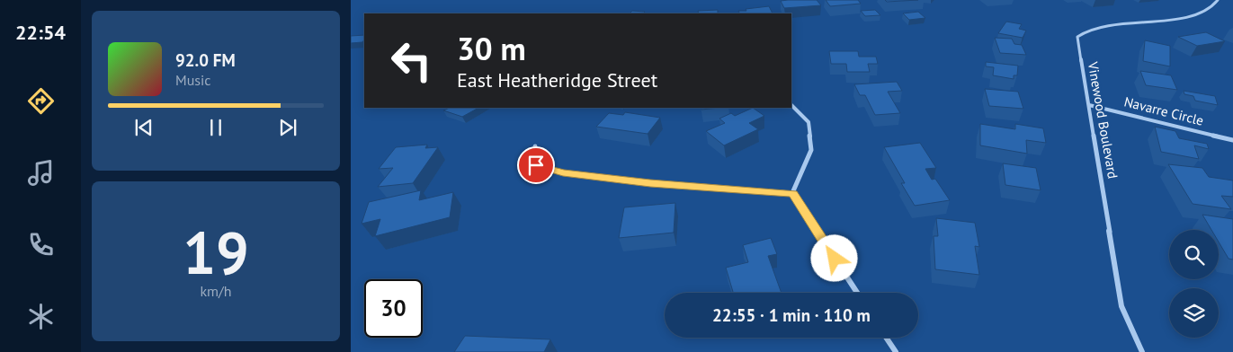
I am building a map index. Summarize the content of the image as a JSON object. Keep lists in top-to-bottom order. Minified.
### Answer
{"streets":{"street":["Navarre Circle","Vinewood Boulevard"]},"crossings":[["Navarre Circle","Vinewood Boulevard"]],"page":{"tabs":"22:54","turn":["30 m","East Heatheridge Street"],"song":["92.0 FM","Music"],"tile":["19","km/h"],"limit":"30","trip":"22:55 · 1 min · 110 m"}}
